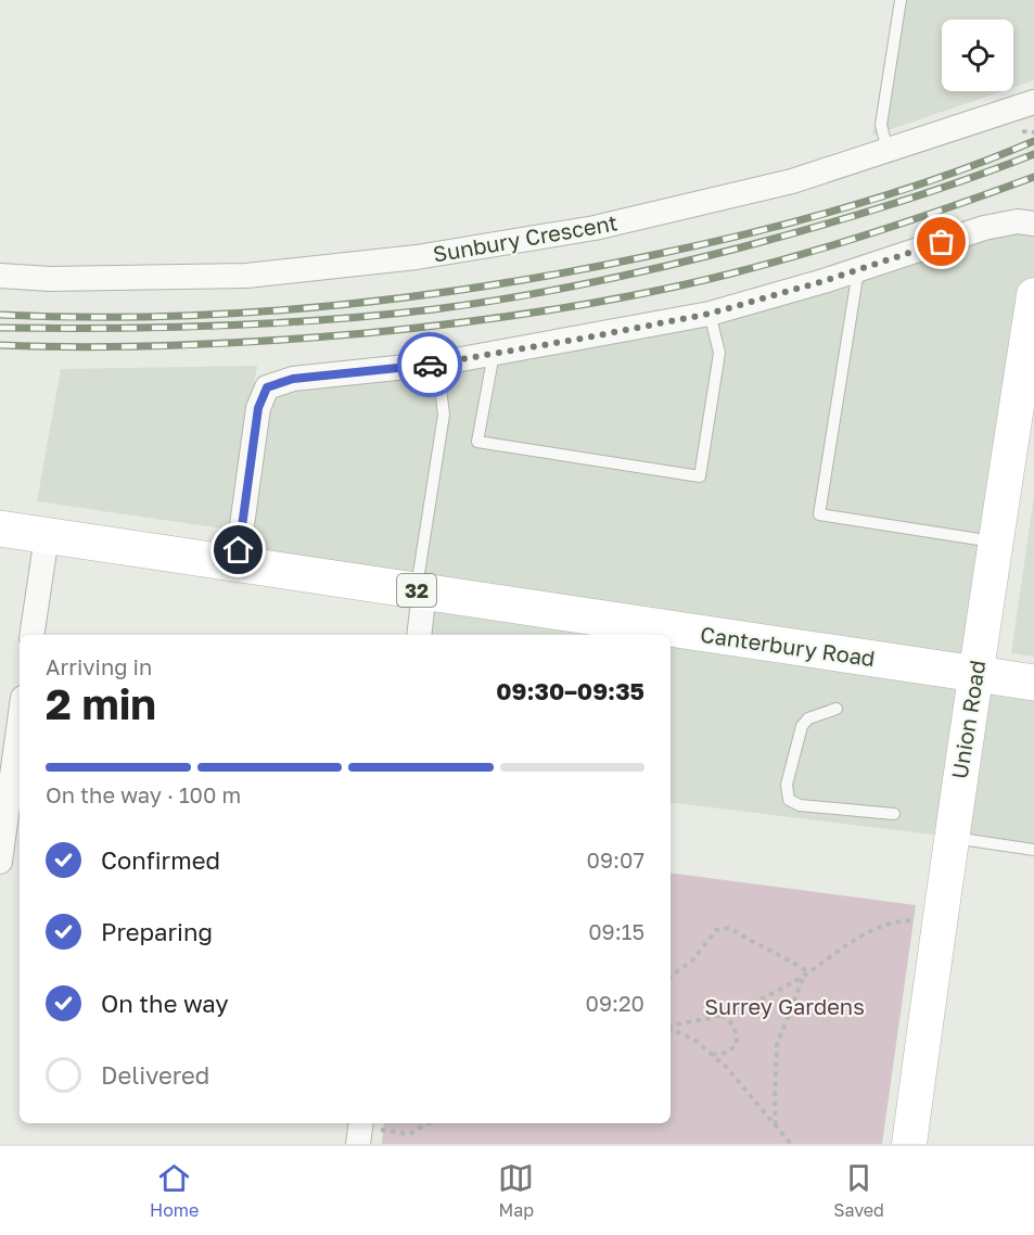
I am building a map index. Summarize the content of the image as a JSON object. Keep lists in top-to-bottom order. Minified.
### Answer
{"streets":{"main road":["32","Canterbury Road"],"street":["Sunbury Crescent","Union Road"]},"crossings":[["Canterbury Road","Union Road"]],"parks":["Surrey Gardens"],"page":{"heading":["2 min","Arriving in","09:30–09:35"],"bar":"On the way · 100 m","list":[["Confirmed","09:07"],["Preparing","09:15"],["On the way","09:20"],"Delivered"],"tabs":["Home","Map","Saved"]}}
